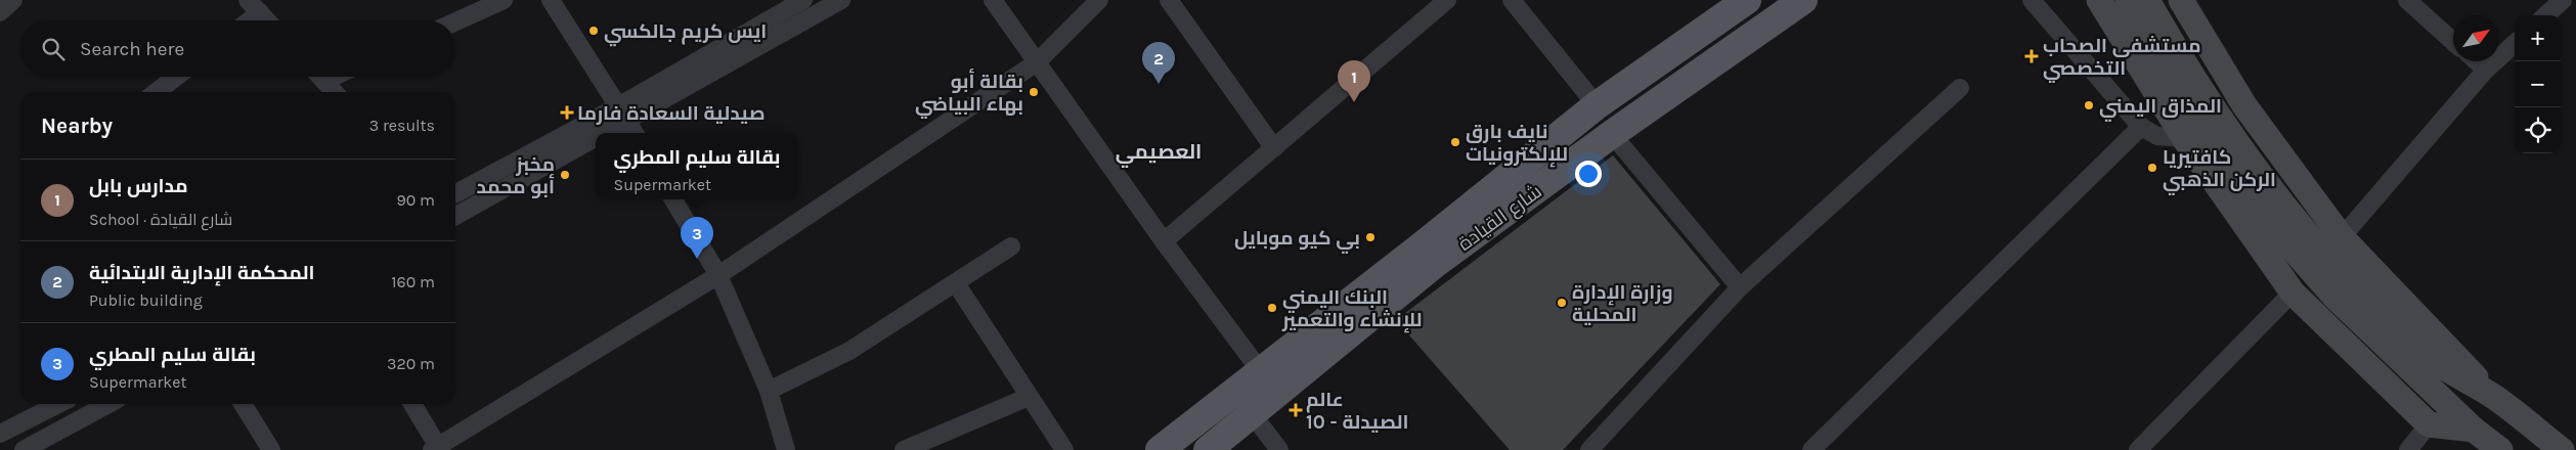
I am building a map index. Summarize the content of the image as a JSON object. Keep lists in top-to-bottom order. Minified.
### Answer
{"streets":{"main road":["شارع القيادة"]},"districts":["العصيمي"],"places":{"other":["ايس كريم جالكسي","بقالة أبو بهاء البياضي","المذاق اليمني","نايف بارق للإلكترونيات","كافتيريا الركن الذهبي","مخبز أبو محمد","بي كيو موبايل","وزارة الإدارة المحلية","البنك اليمني للإنشاء والتعمير"],"health":["مستشفى الصحاب التخصصي","صيدلية السعادة فارما","عالم الصيدلة - 10"]},"north":"top right","page":{"map_buttons":["+","−"],"search":"Search here","pins":["2","1","3"],"heading":["Nearby","3 results"],"popup":["بقالة سليم المطري","Supermarket"],"list":[{"mark":"1","name":"مدارس بابل","note":"School · شارع القيادة","value":"90 m"},{"mark":"2","name":"المحكمة الإدارية الابتدائية","note":"Public building","value":"160 m"},{"mark":"3","name":"بقالة سليم المطري","note":"Supermarket","value":"320 m"}]}}
